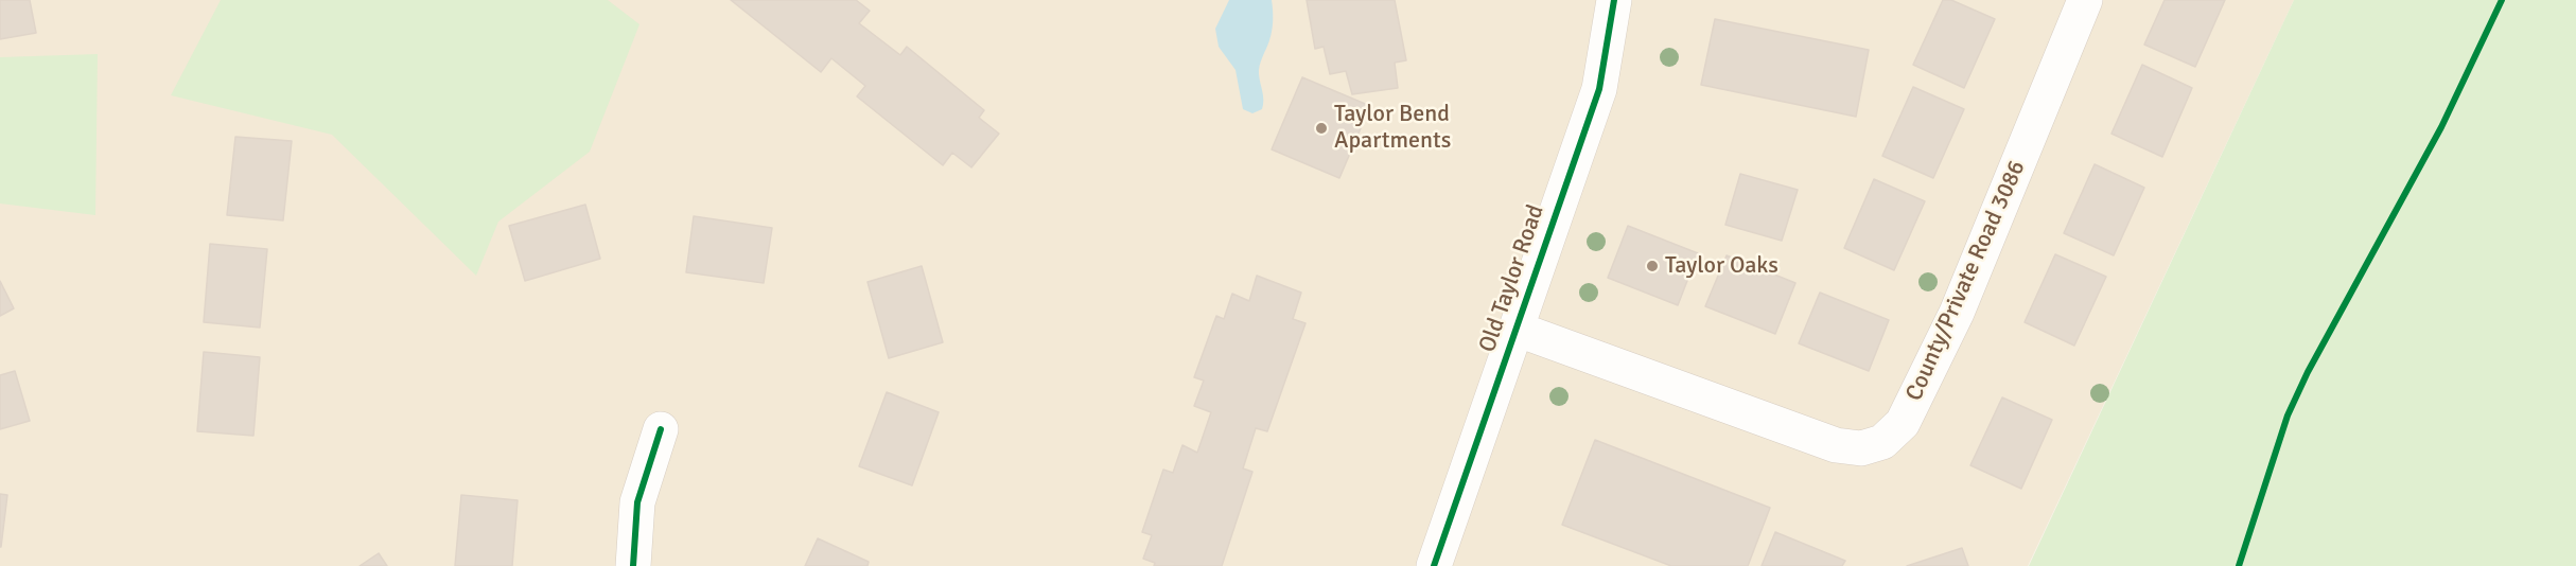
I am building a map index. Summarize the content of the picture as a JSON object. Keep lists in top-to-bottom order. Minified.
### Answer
{"streets":{"street":["Old Taylor Road","County/Private Road 3086"]},"crossings":[["Old Taylor Road","County/Private Road 3086"]],"places":["Taylor Bend Apartments","Taylor Oaks"]}
